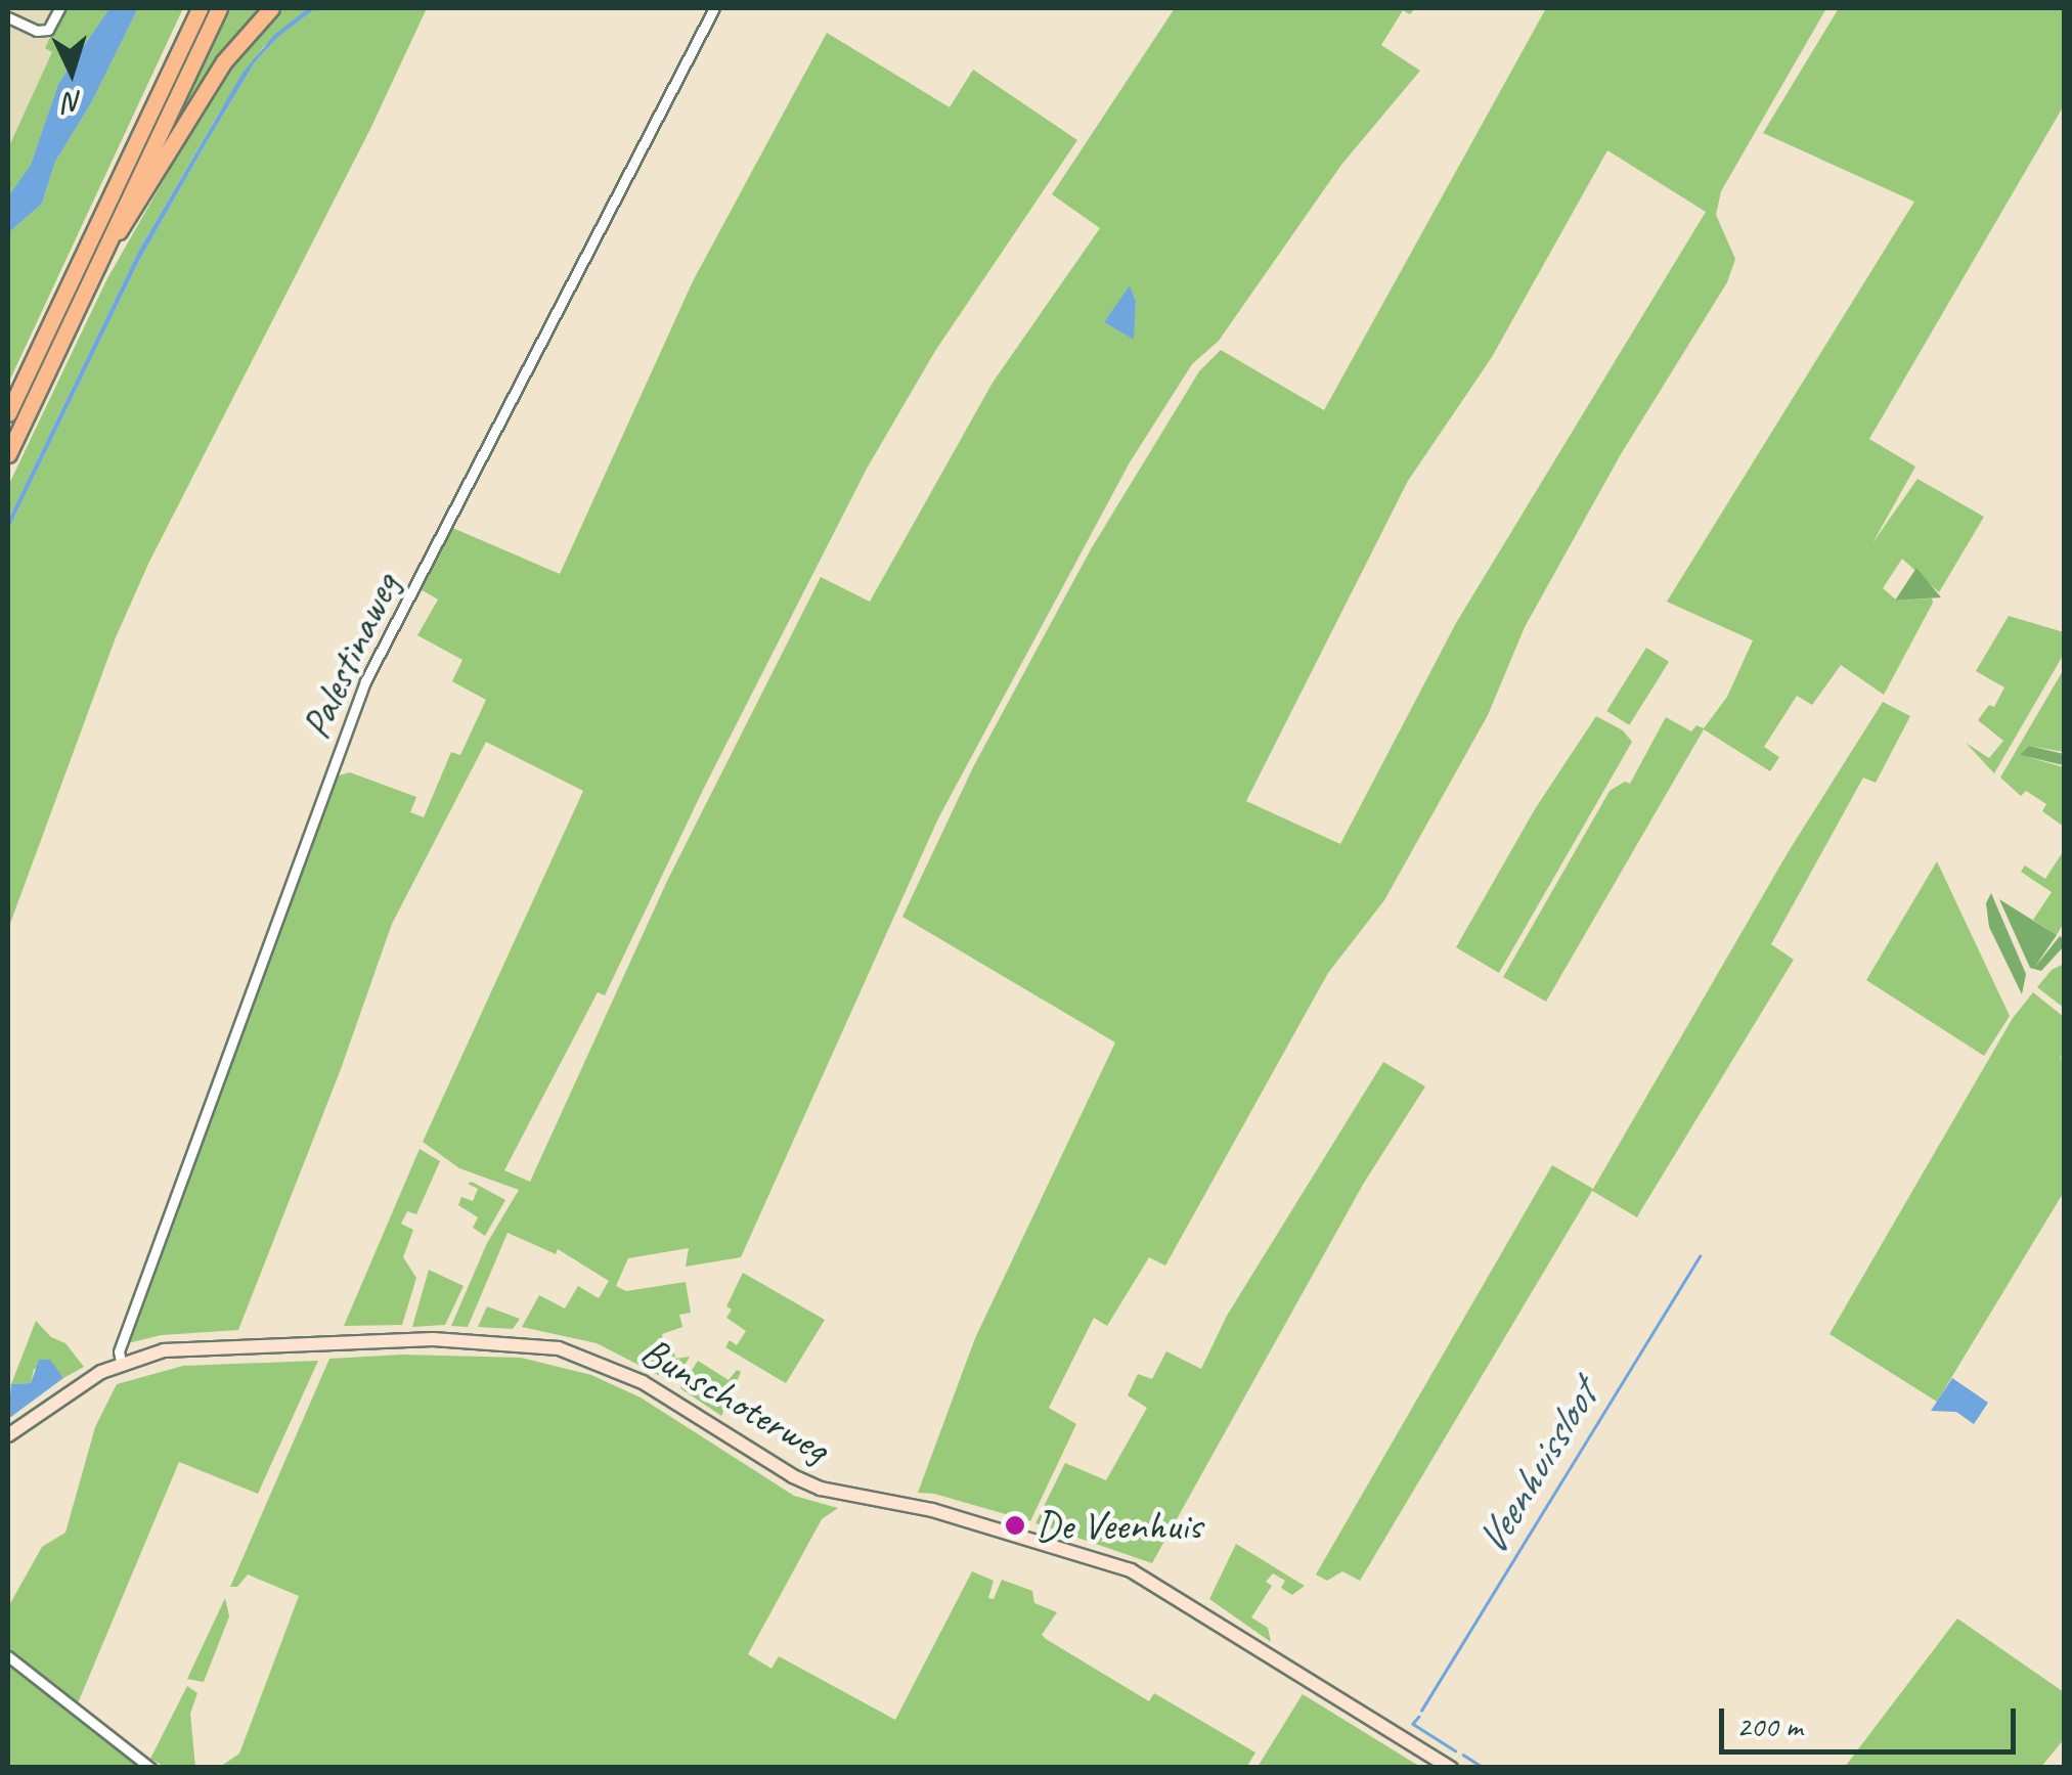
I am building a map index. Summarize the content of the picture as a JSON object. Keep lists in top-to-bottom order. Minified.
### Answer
{"streets":{"main road":["Bunschoterweg"],"street":["Palestinaweg"]},"crossings":[["Palestinaweg","Bunschoterweg"]],"water":["Veenhuissloot"],"places":["De Veenhuis"],"scale_bar":"200 m","north":"bottom"}
